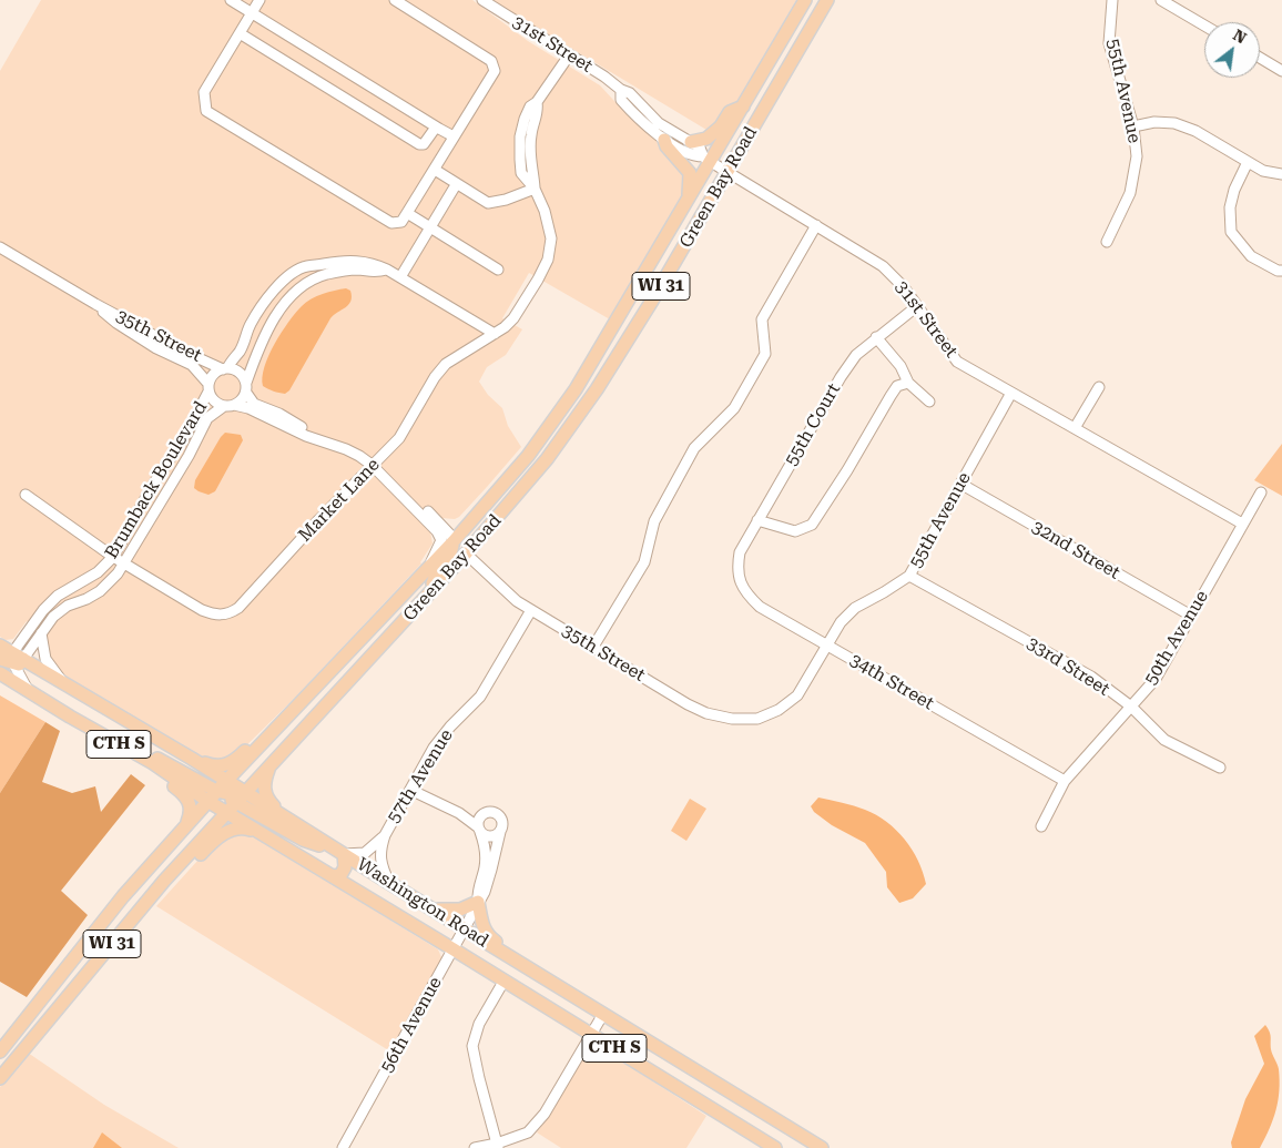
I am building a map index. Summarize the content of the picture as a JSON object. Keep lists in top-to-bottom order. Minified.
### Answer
{"streets":{"main road":["Green Bay Road","WI 31","CTH S","Washington Road"],"street":["31st Street","55th Avenue","35th Street","55th Court","Brumback Boulevard","Market Lane","32nd Street","50th Avenue","33rd Street","34th Street","57th Avenue","56th Avenue"]},"crossings":[["31st Street","55th Avenue"],["31st Street","Green Bay Road"],["31st Street","55th Court"],["31st Street","Market Lane"],["31st Street","50th Avenue"],["55th Avenue","35th Street"],["55th Avenue","32nd Street"],["55th Avenue","33rd Street"],["55th Avenue","34th Street"],["Green Bay Road","35th Street"],["Green Bay Road","Washington Road"],["35th Street","Brumback Boulevard"],["35th Street","57th Avenue"],["55th Court","34th Street"],["Brumback Boulevard","Market Lane"],["Brumback Boulevard","Washington Road"],["32nd Street","50th Avenue"],["50th Avenue","33rd Street"],["50th Avenue","34th Street"],["CTH S","Washington Road"],["57th Avenue","Washington Road"],["57th Avenue","56th Avenue"],["Washington Road","56th Avenue"]],"north":"top right"}
